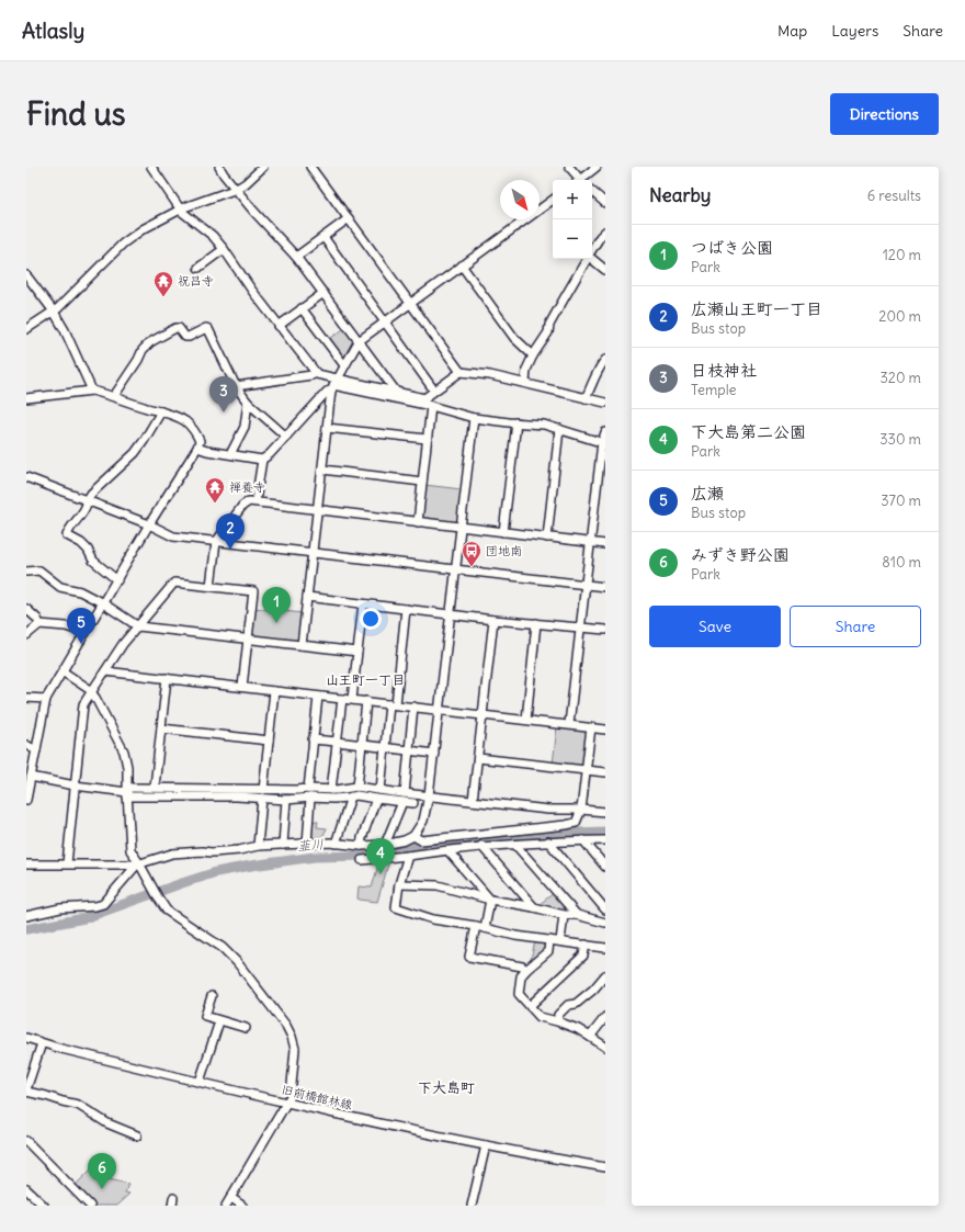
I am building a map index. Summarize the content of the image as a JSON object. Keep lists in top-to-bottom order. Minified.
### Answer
{"streets":{"street":["旧前橋館林線"]},"districts":["山王町一丁目","下大島町"],"water":["韮川"],"places":{"temple":["祝昌寺","禅養寺"],"bus stop":["団地南"]},"north":"bottom right","page":{"header":"Atlasly","nav":["Map","Layers","Share"],"buttons":["Directions",["Save","Share"]],"title":"Find us","heading":["Nearby","6 results"],"map_buttons":["+","−"],"list":[{"mark":"1","name":"つばき公園","note":"Park","value":"120 m"},{"mark":"2","name":"広瀬山王町一丁目","note":"Bus stop","value":"200 m"},{"mark":"3","name":"日枝神社","note":"Temple","value":"320 m"},{"mark":"4","name":"下大島第二公園","note":"Park","value":"330 m"},{"mark":"5","name":"広瀬","note":"Bus stop","value":"370 m"},{"mark":"6","name":"みずき野公園","note":"Park","value":"810 m"}],"pins":["3","2","1","5","4","6"]}}
